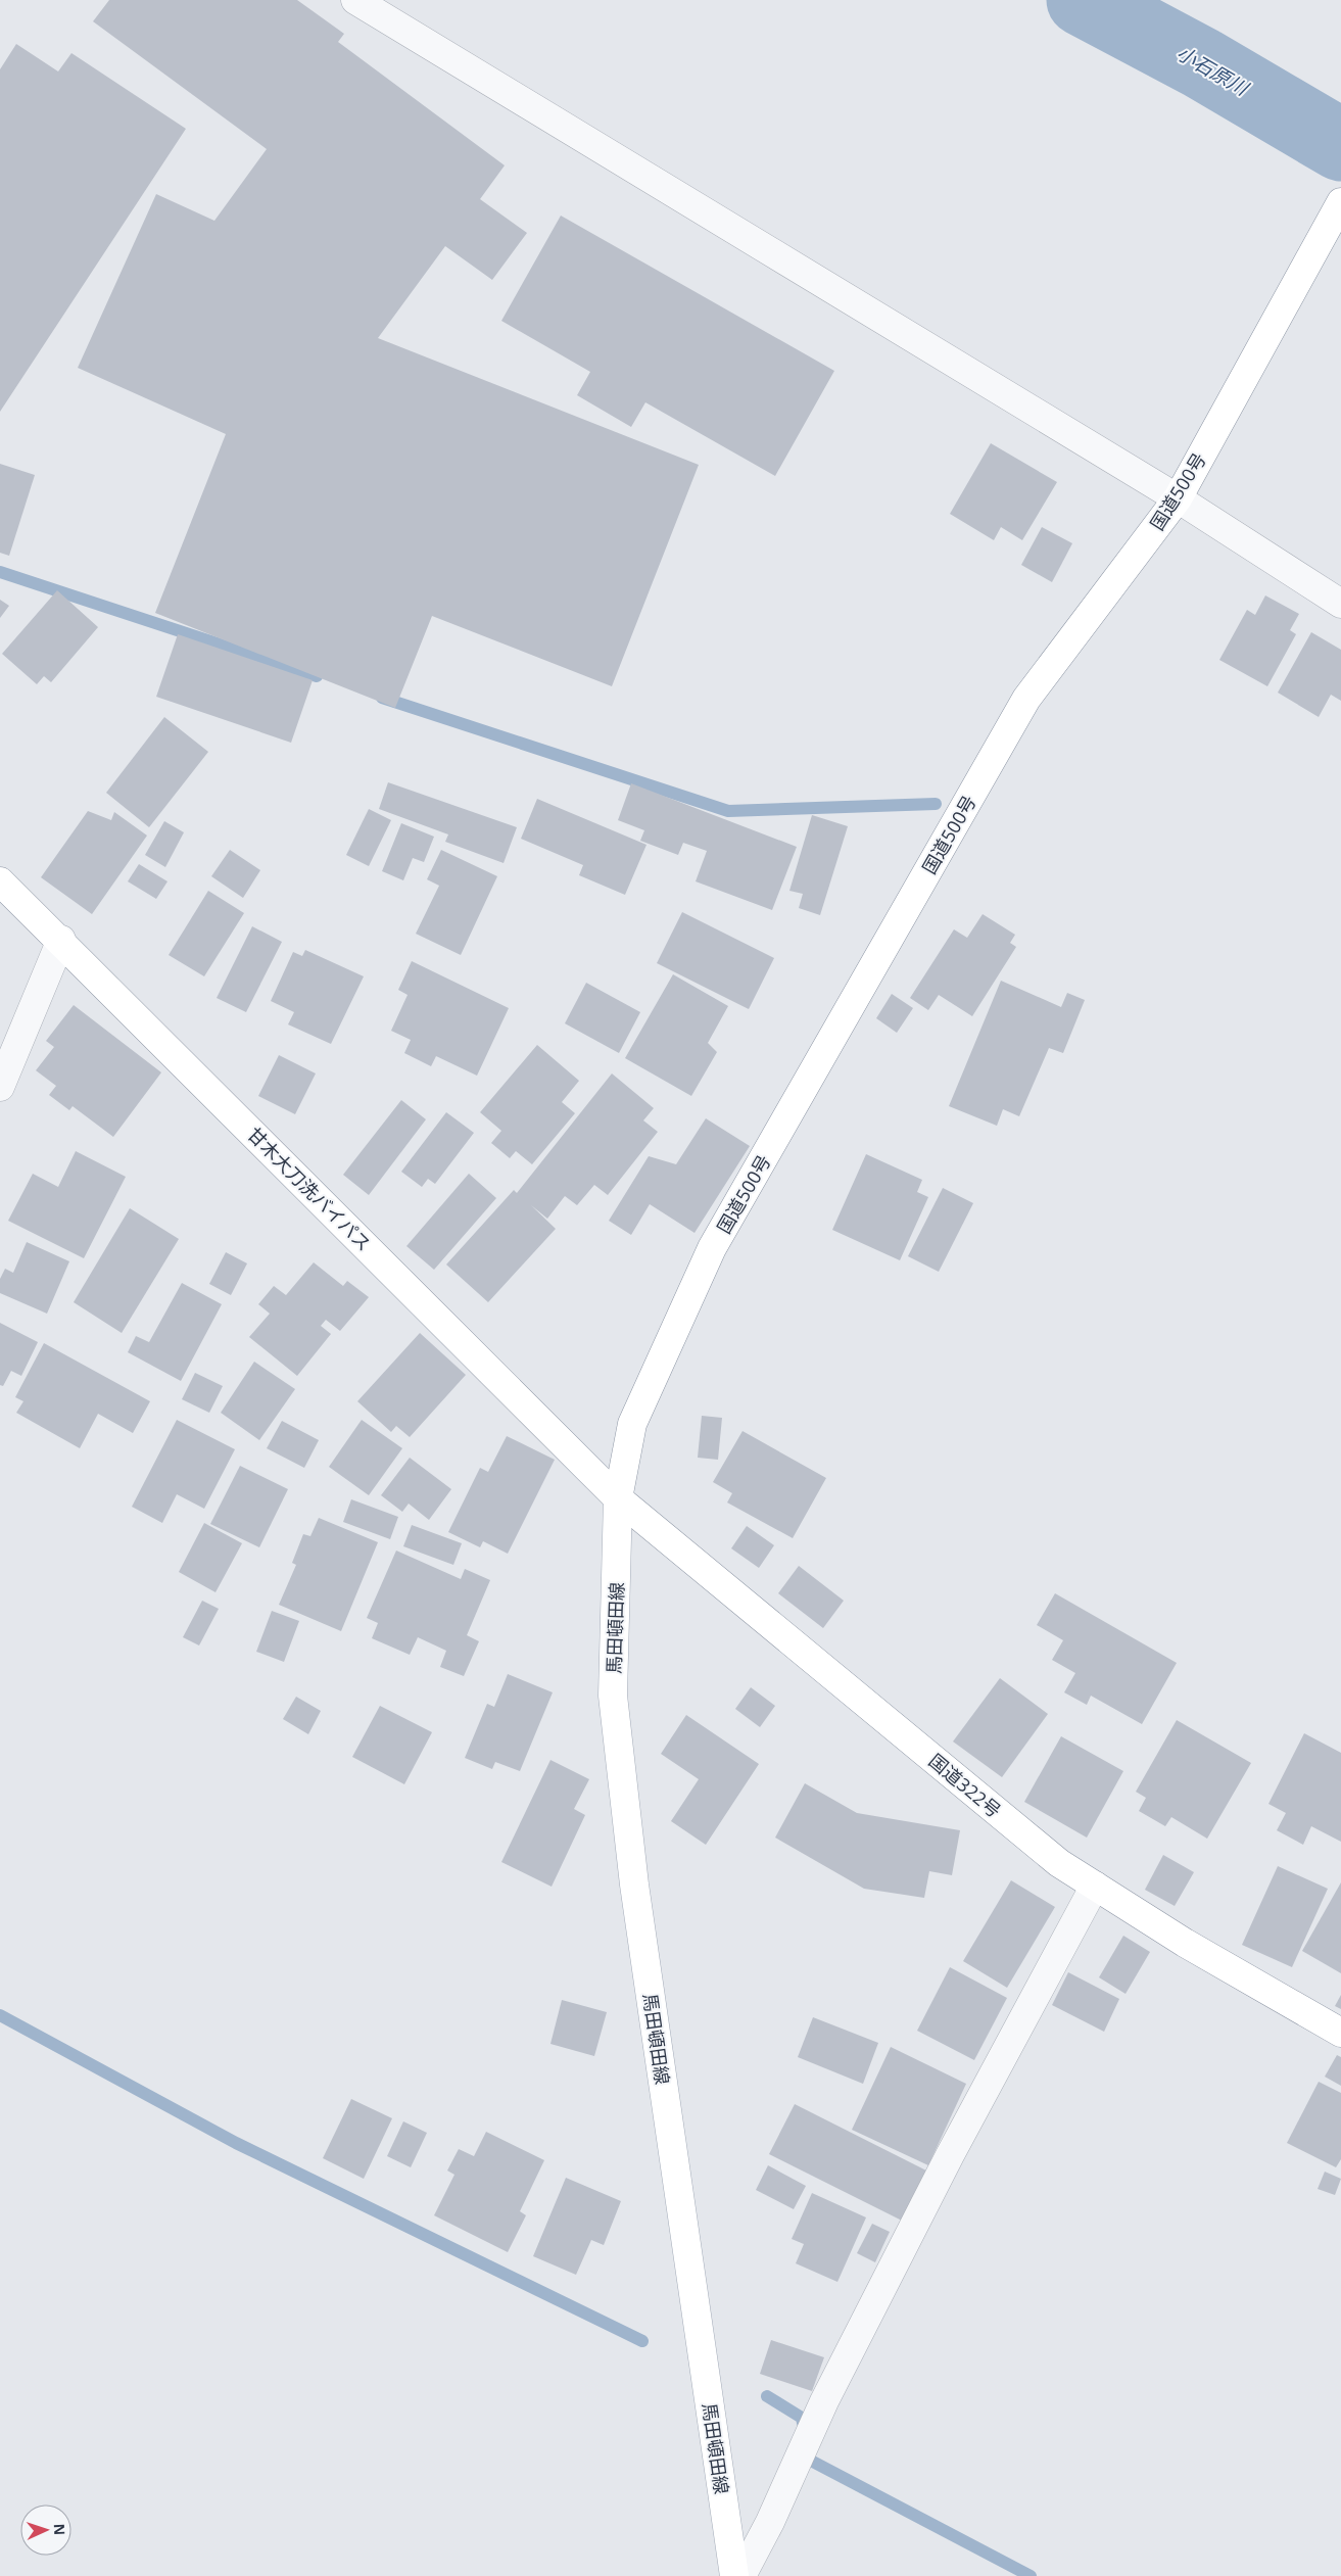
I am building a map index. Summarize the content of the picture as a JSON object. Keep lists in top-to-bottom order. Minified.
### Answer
{"streets":{"main road":["国道500号","甘木大刀洗バイパス","馬田頓田線","国道322号"]},"crossings":[["国道500号","甘木大刀洗バイパス"],["国道500号","馬田頓田線"],["国道500号","国道322号"],["甘木大刀洗バイパス","馬田頓田線"],["甘木大刀洗バイパス","国道322号"],["馬田頓田線","国道322号"]],"water":["小石原川"],"north":"right"}
